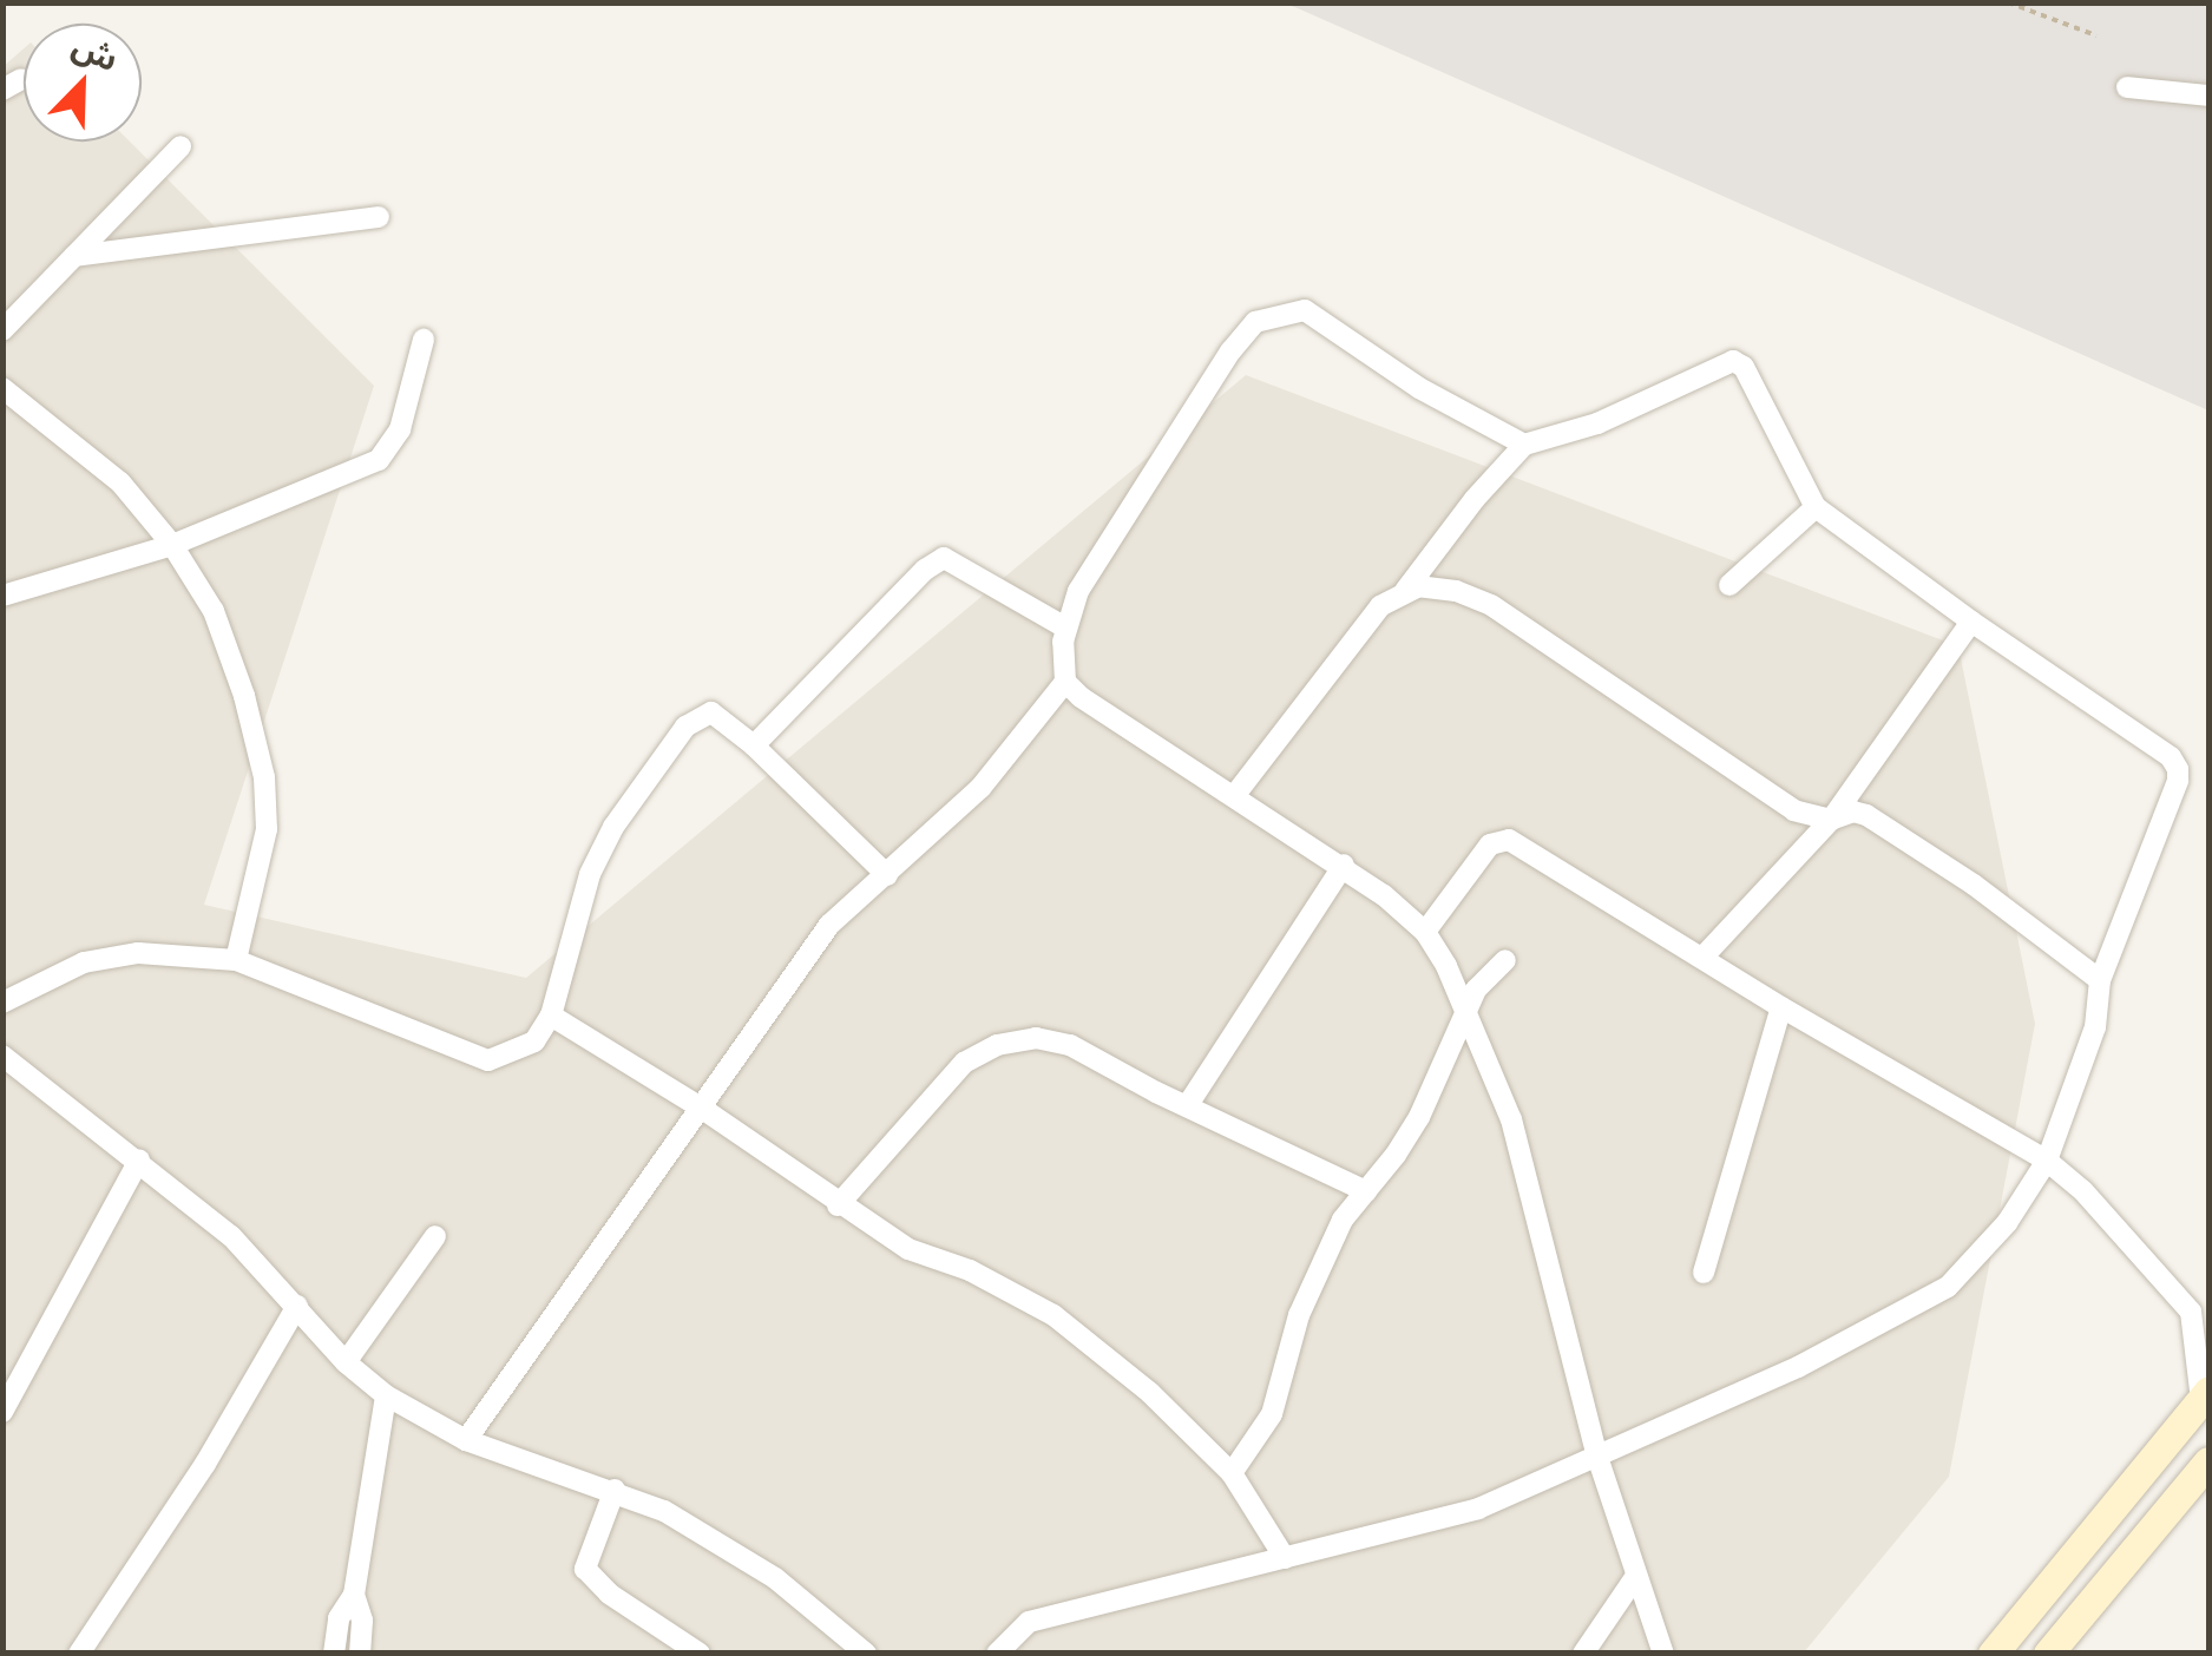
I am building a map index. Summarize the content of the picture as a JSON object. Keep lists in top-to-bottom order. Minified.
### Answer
{"north":"top right"}
